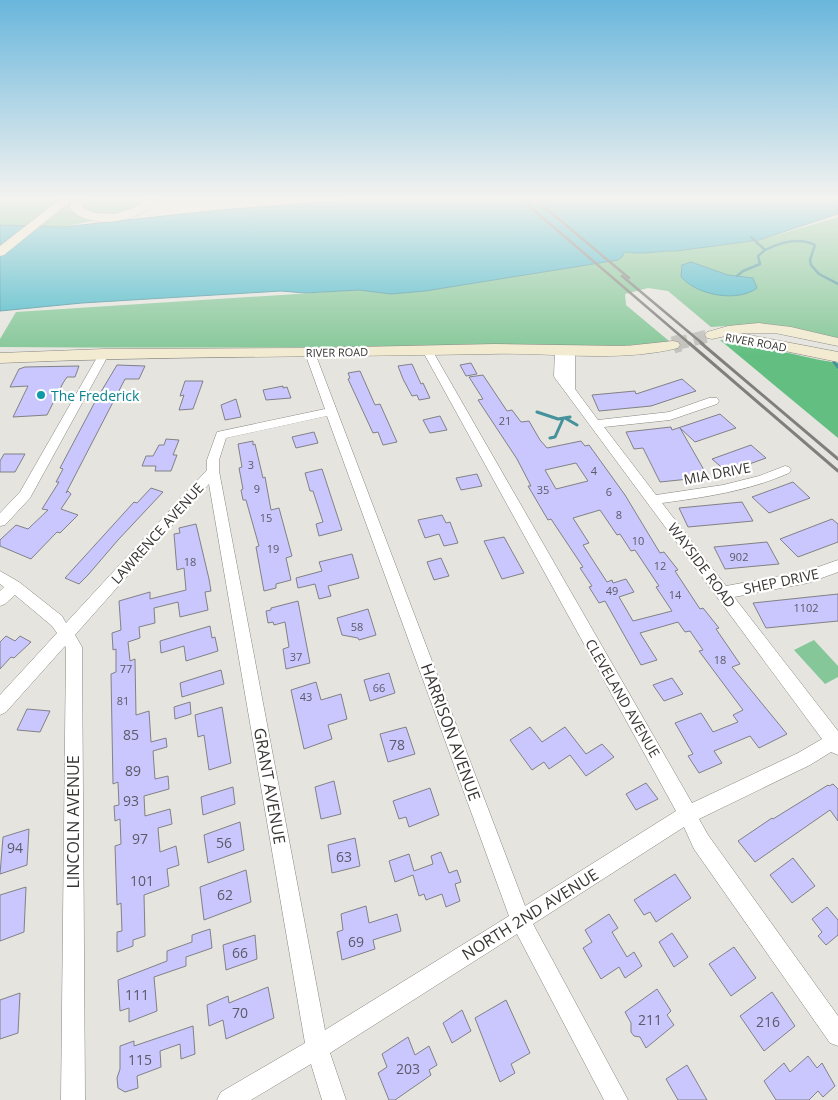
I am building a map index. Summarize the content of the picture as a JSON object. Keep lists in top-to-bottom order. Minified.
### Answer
{"streets":{"street":["RIVER ROAD","MIA DRIVE","LAWRENCE AVENUE","WAYSIDE ROAD","SHEP DRIVE","CLEVELAND AVENUE","HARRISON AVENUE","GRANT AVENUE","LINCOLN AVENUE","NORTH 2ND AVENUE"]},"crossings":[["RIVER ROAD","WAYSIDE ROAD"],["RIVER ROAD","CLEVELAND AVENUE"],["RIVER ROAD","HARRISON AVENUE"],["MIA DRIVE","WAYSIDE ROAD"],["LAWRENCE AVENUE","HARRISON AVENUE"],["LAWRENCE AVENUE","GRANT AVENUE"],["LAWRENCE AVENUE","LINCOLN AVENUE"],["WAYSIDE ROAD","SHEP DRIVE"],["WAYSIDE ROAD","NORTH 2ND AVENUE"],["CLEVELAND AVENUE","NORTH 2ND AVENUE"],["HARRISON AVENUE","NORTH 2ND AVENUE"],["GRANT AVENUE","NORTH 2ND AVENUE"]],"places":["The Frederick"],"house_numbers":["21","3","4","9","35","6","8","15","10","19","902","18","12","49","14","1102","58","37","18","77","66","43","81","85","78","89","93","97","56","94","63","101","62","69","66","111","70","211","216","115","203"]}
